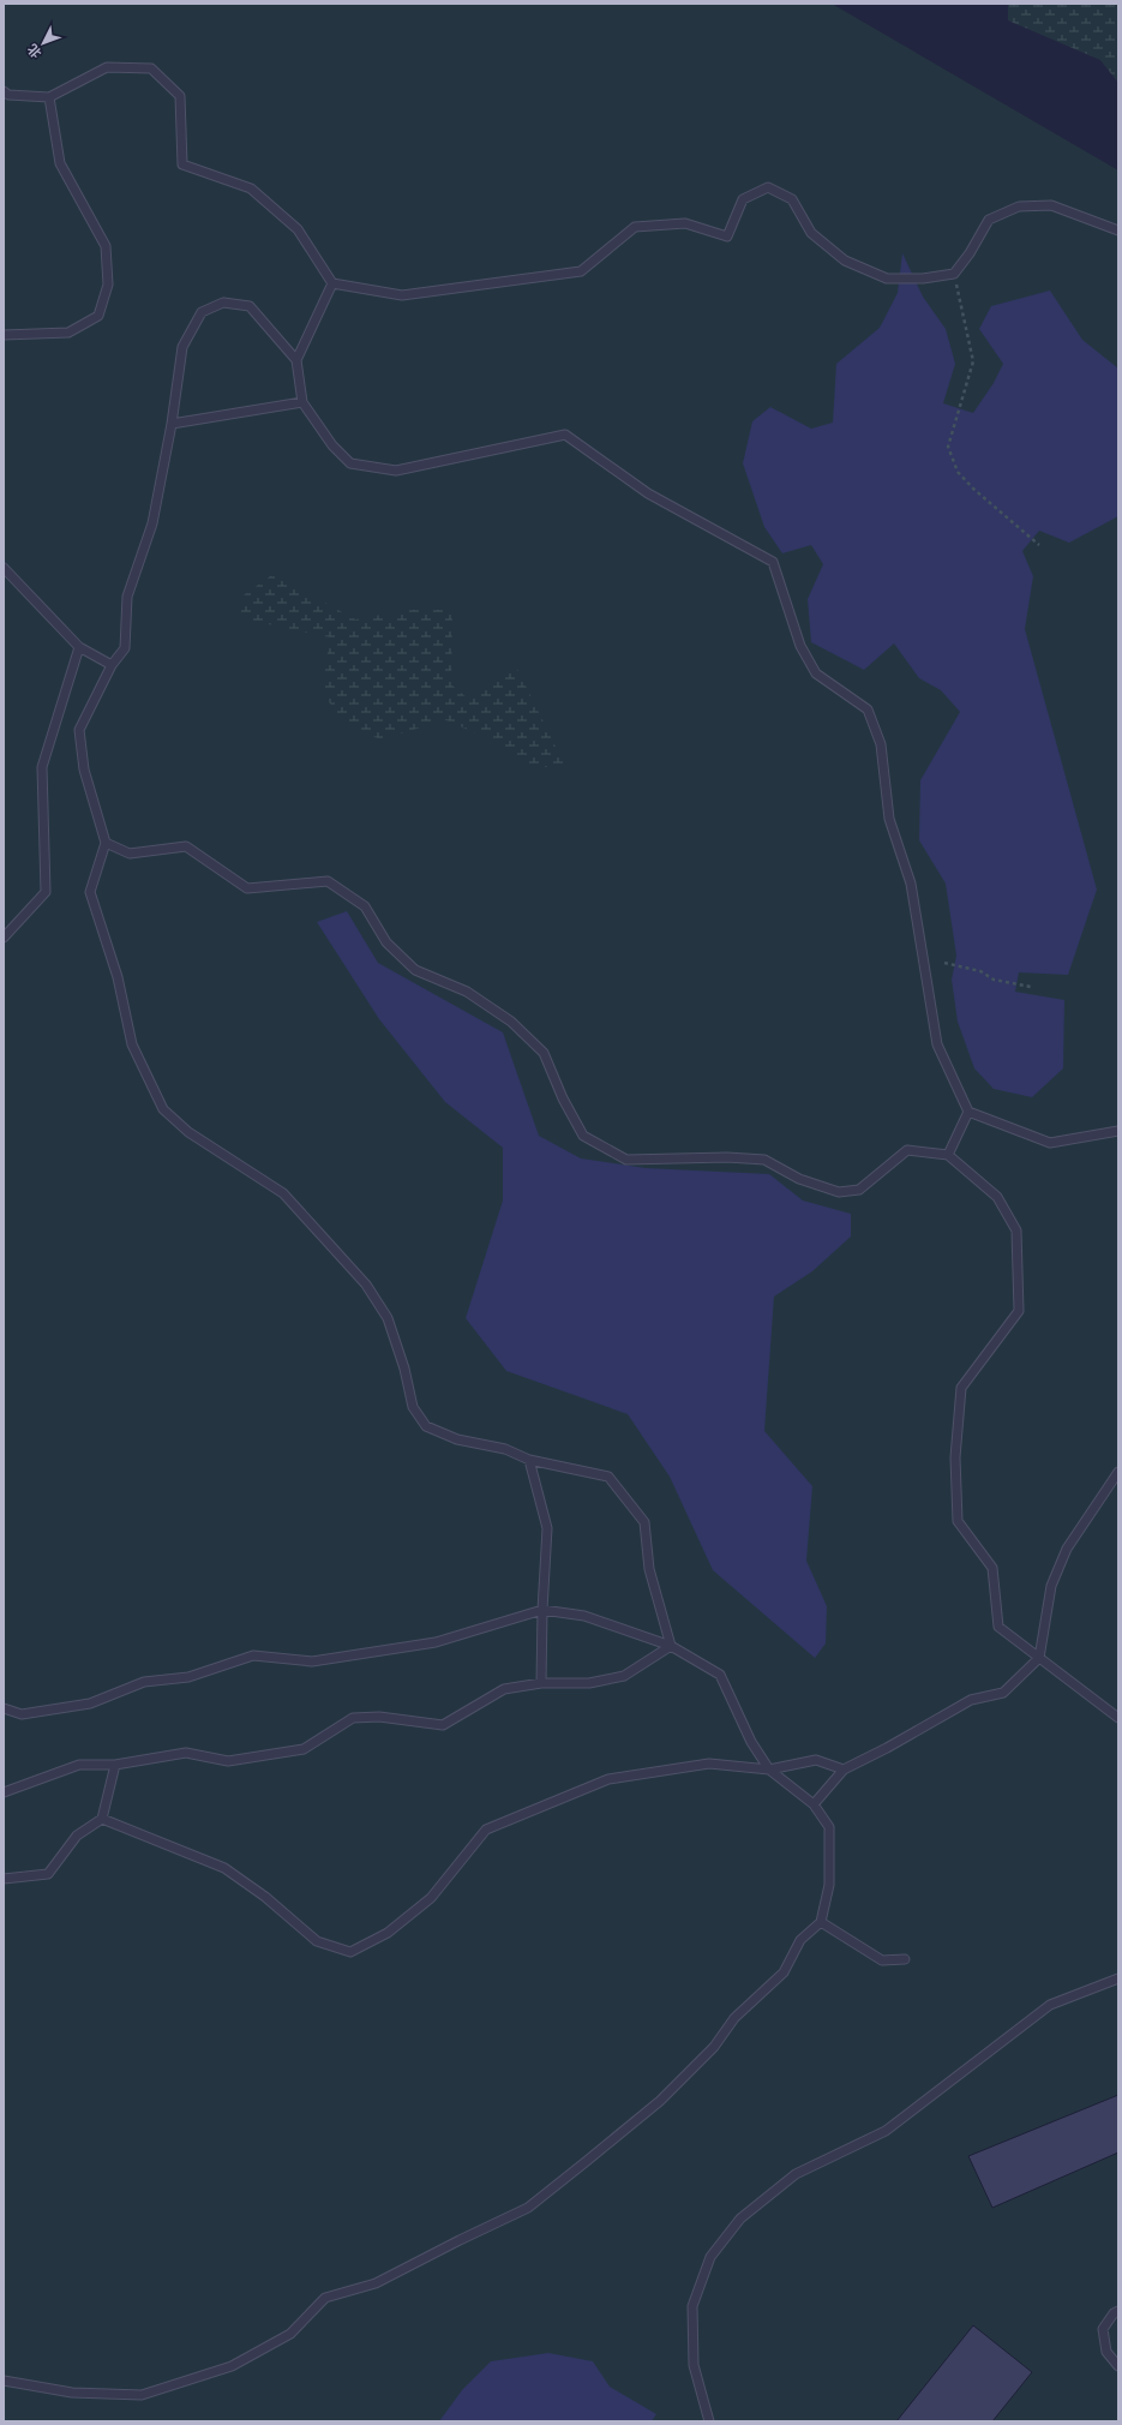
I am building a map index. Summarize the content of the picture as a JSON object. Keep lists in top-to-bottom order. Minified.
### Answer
{"north":"bottom left"}
